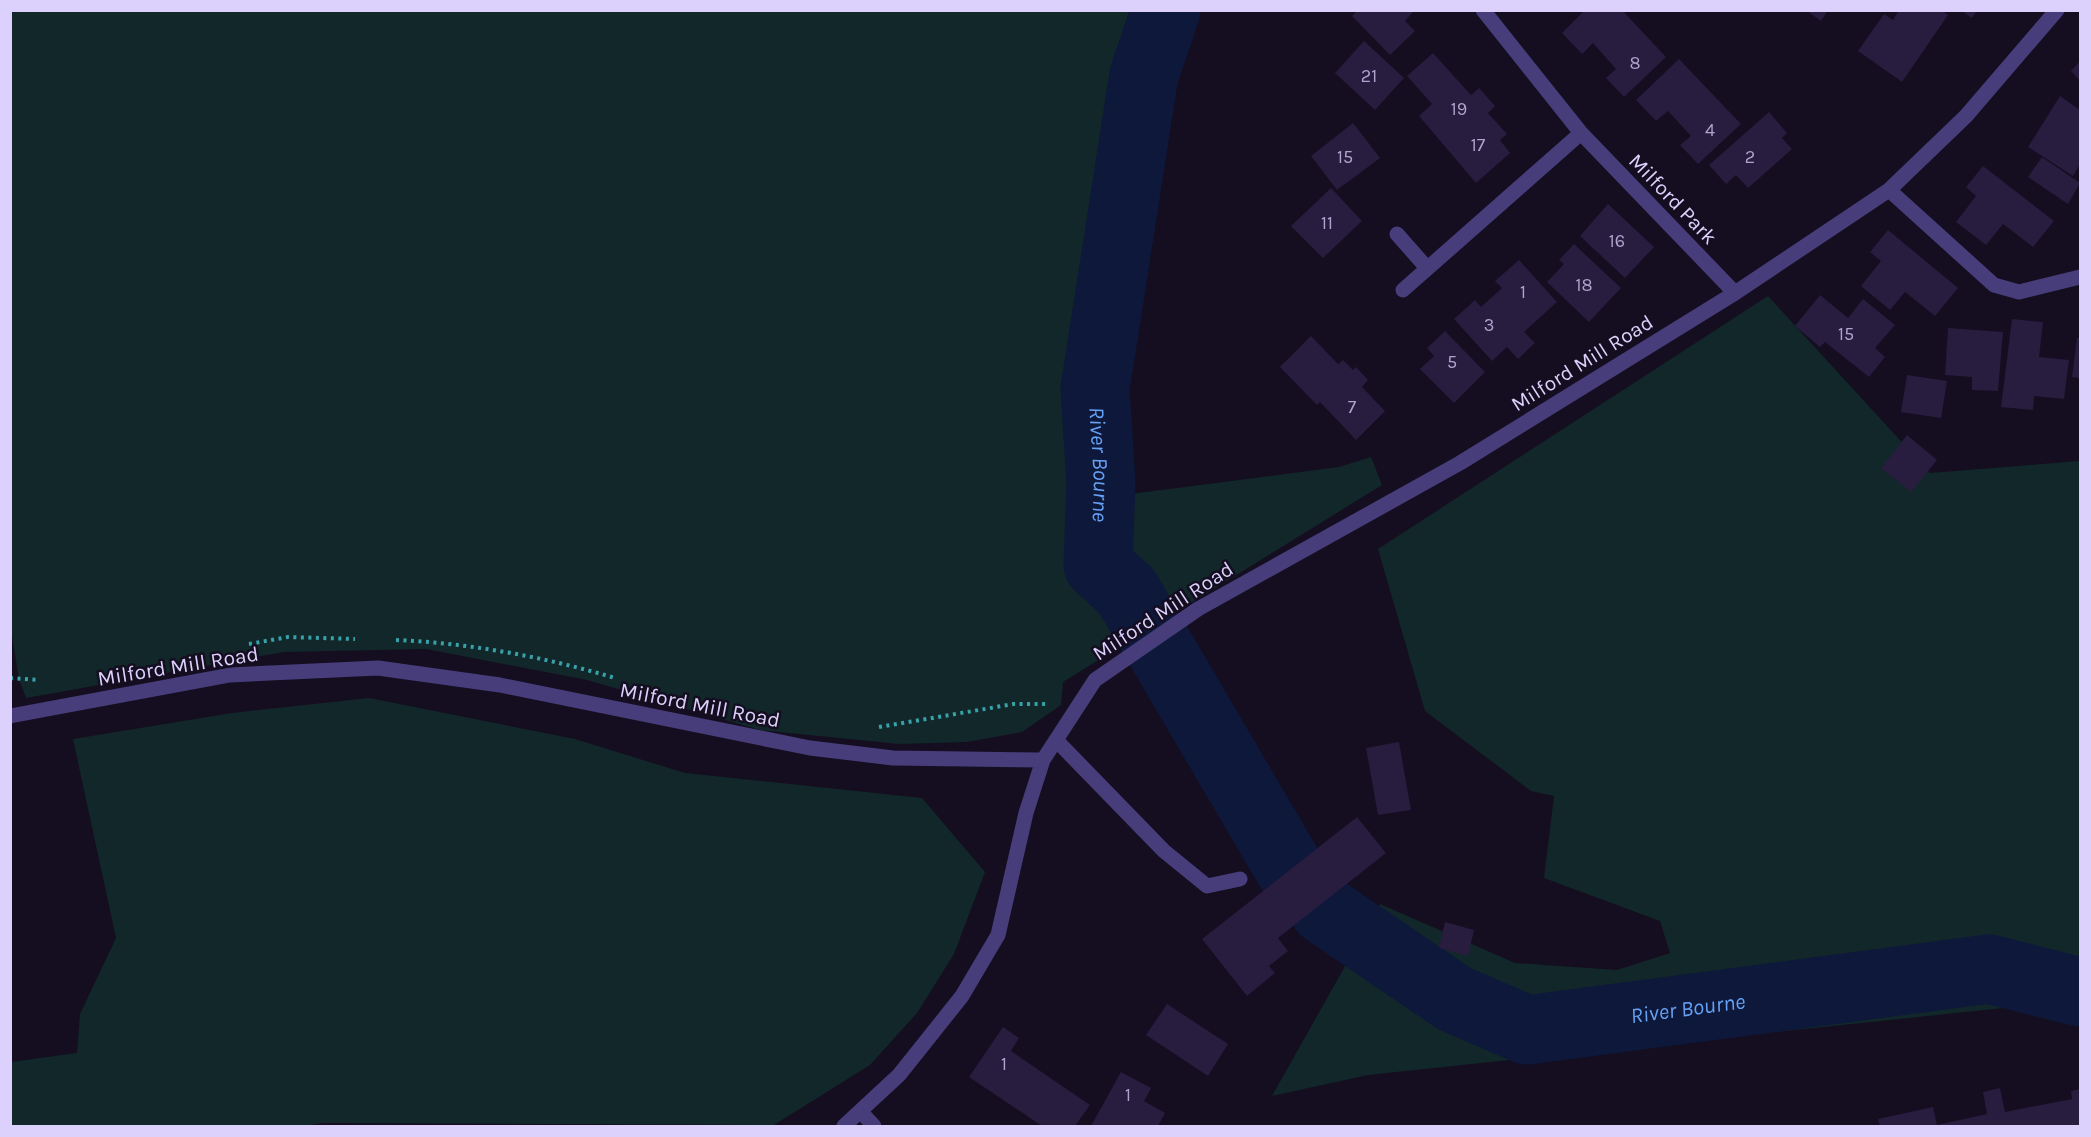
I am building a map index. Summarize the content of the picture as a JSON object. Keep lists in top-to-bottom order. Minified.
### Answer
{"streets":{"street":["Milford Park","Milford Mill Road"]},"crossings":[["Milford Park","Milford Mill Road"]],"water":["River Bourne"],"house_numbers":["8","21","19","4","17","15","2","11","16","18","1","3","15","5","7","1","1"]}
